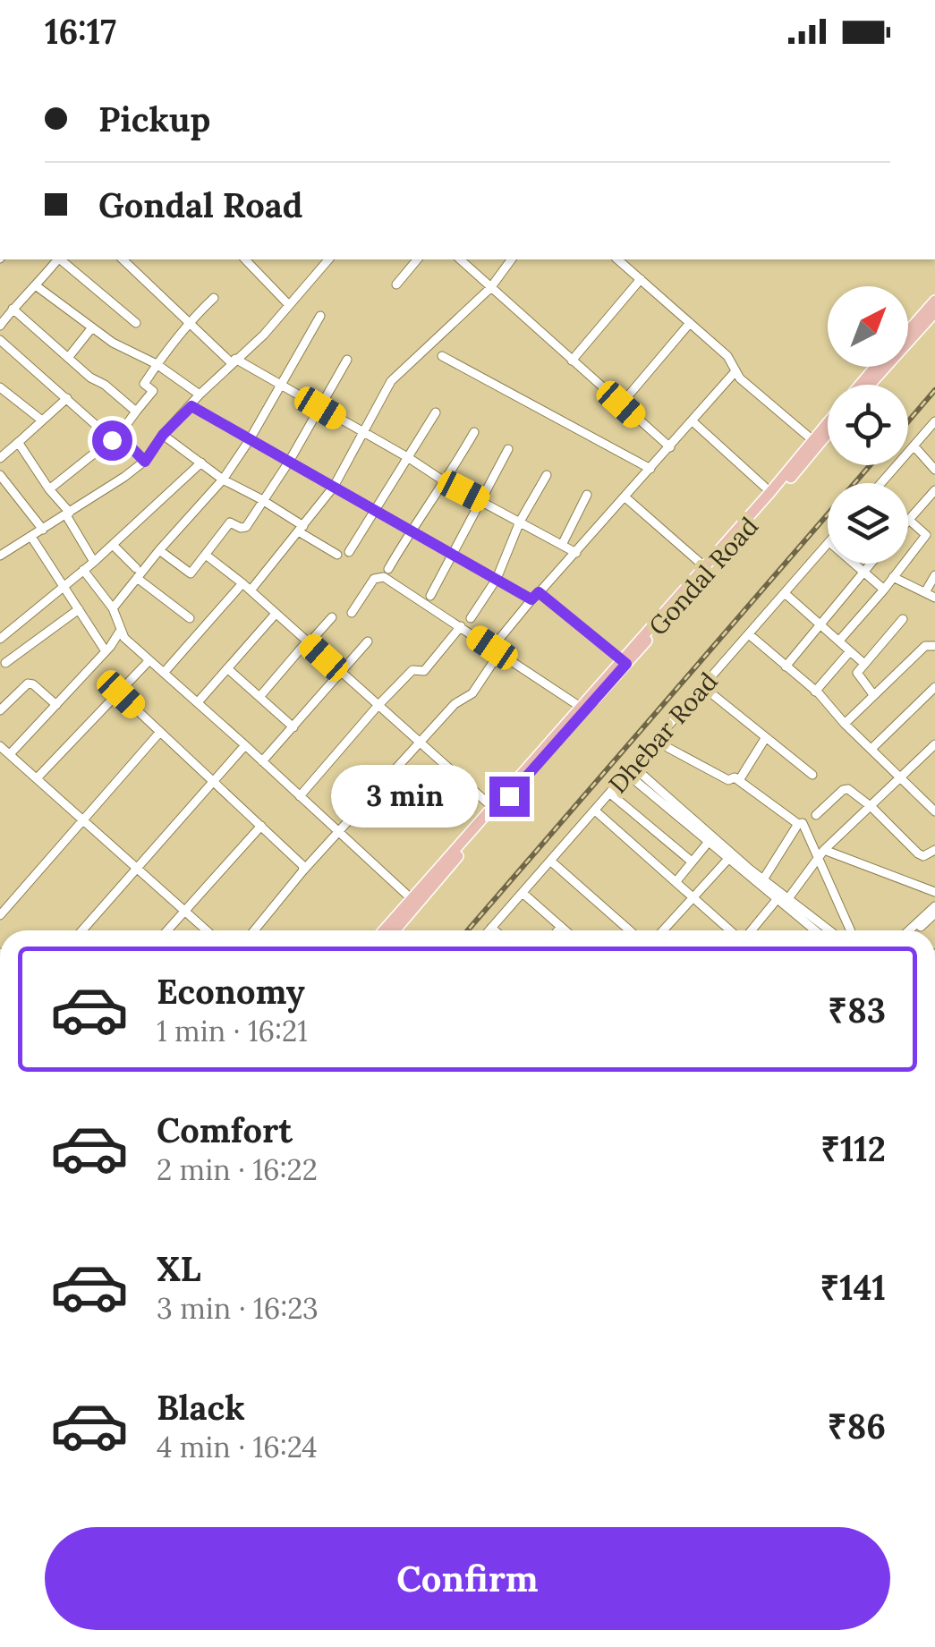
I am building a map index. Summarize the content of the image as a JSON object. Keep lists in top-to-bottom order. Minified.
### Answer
{"streets":{"main road":["Gondal Road"],"street":["Dhebar Road"]},"north":"top right","page":{"status":"16:17","banner":["Pickup","Gondal Road"],"bubble":"3 min","list":[{"name":"Economy","note":"1 min · 16:21","value":"₹83"},{"name":"Comfort","note":"2 min · 16:22","value":"₹112"},{"name":"XL","note":"3 min · 16:23","value":"₹141"},{"name":"Black","note":"4 min · 16:24","value":"₹86"}],"buttons":"Confirm"}}
